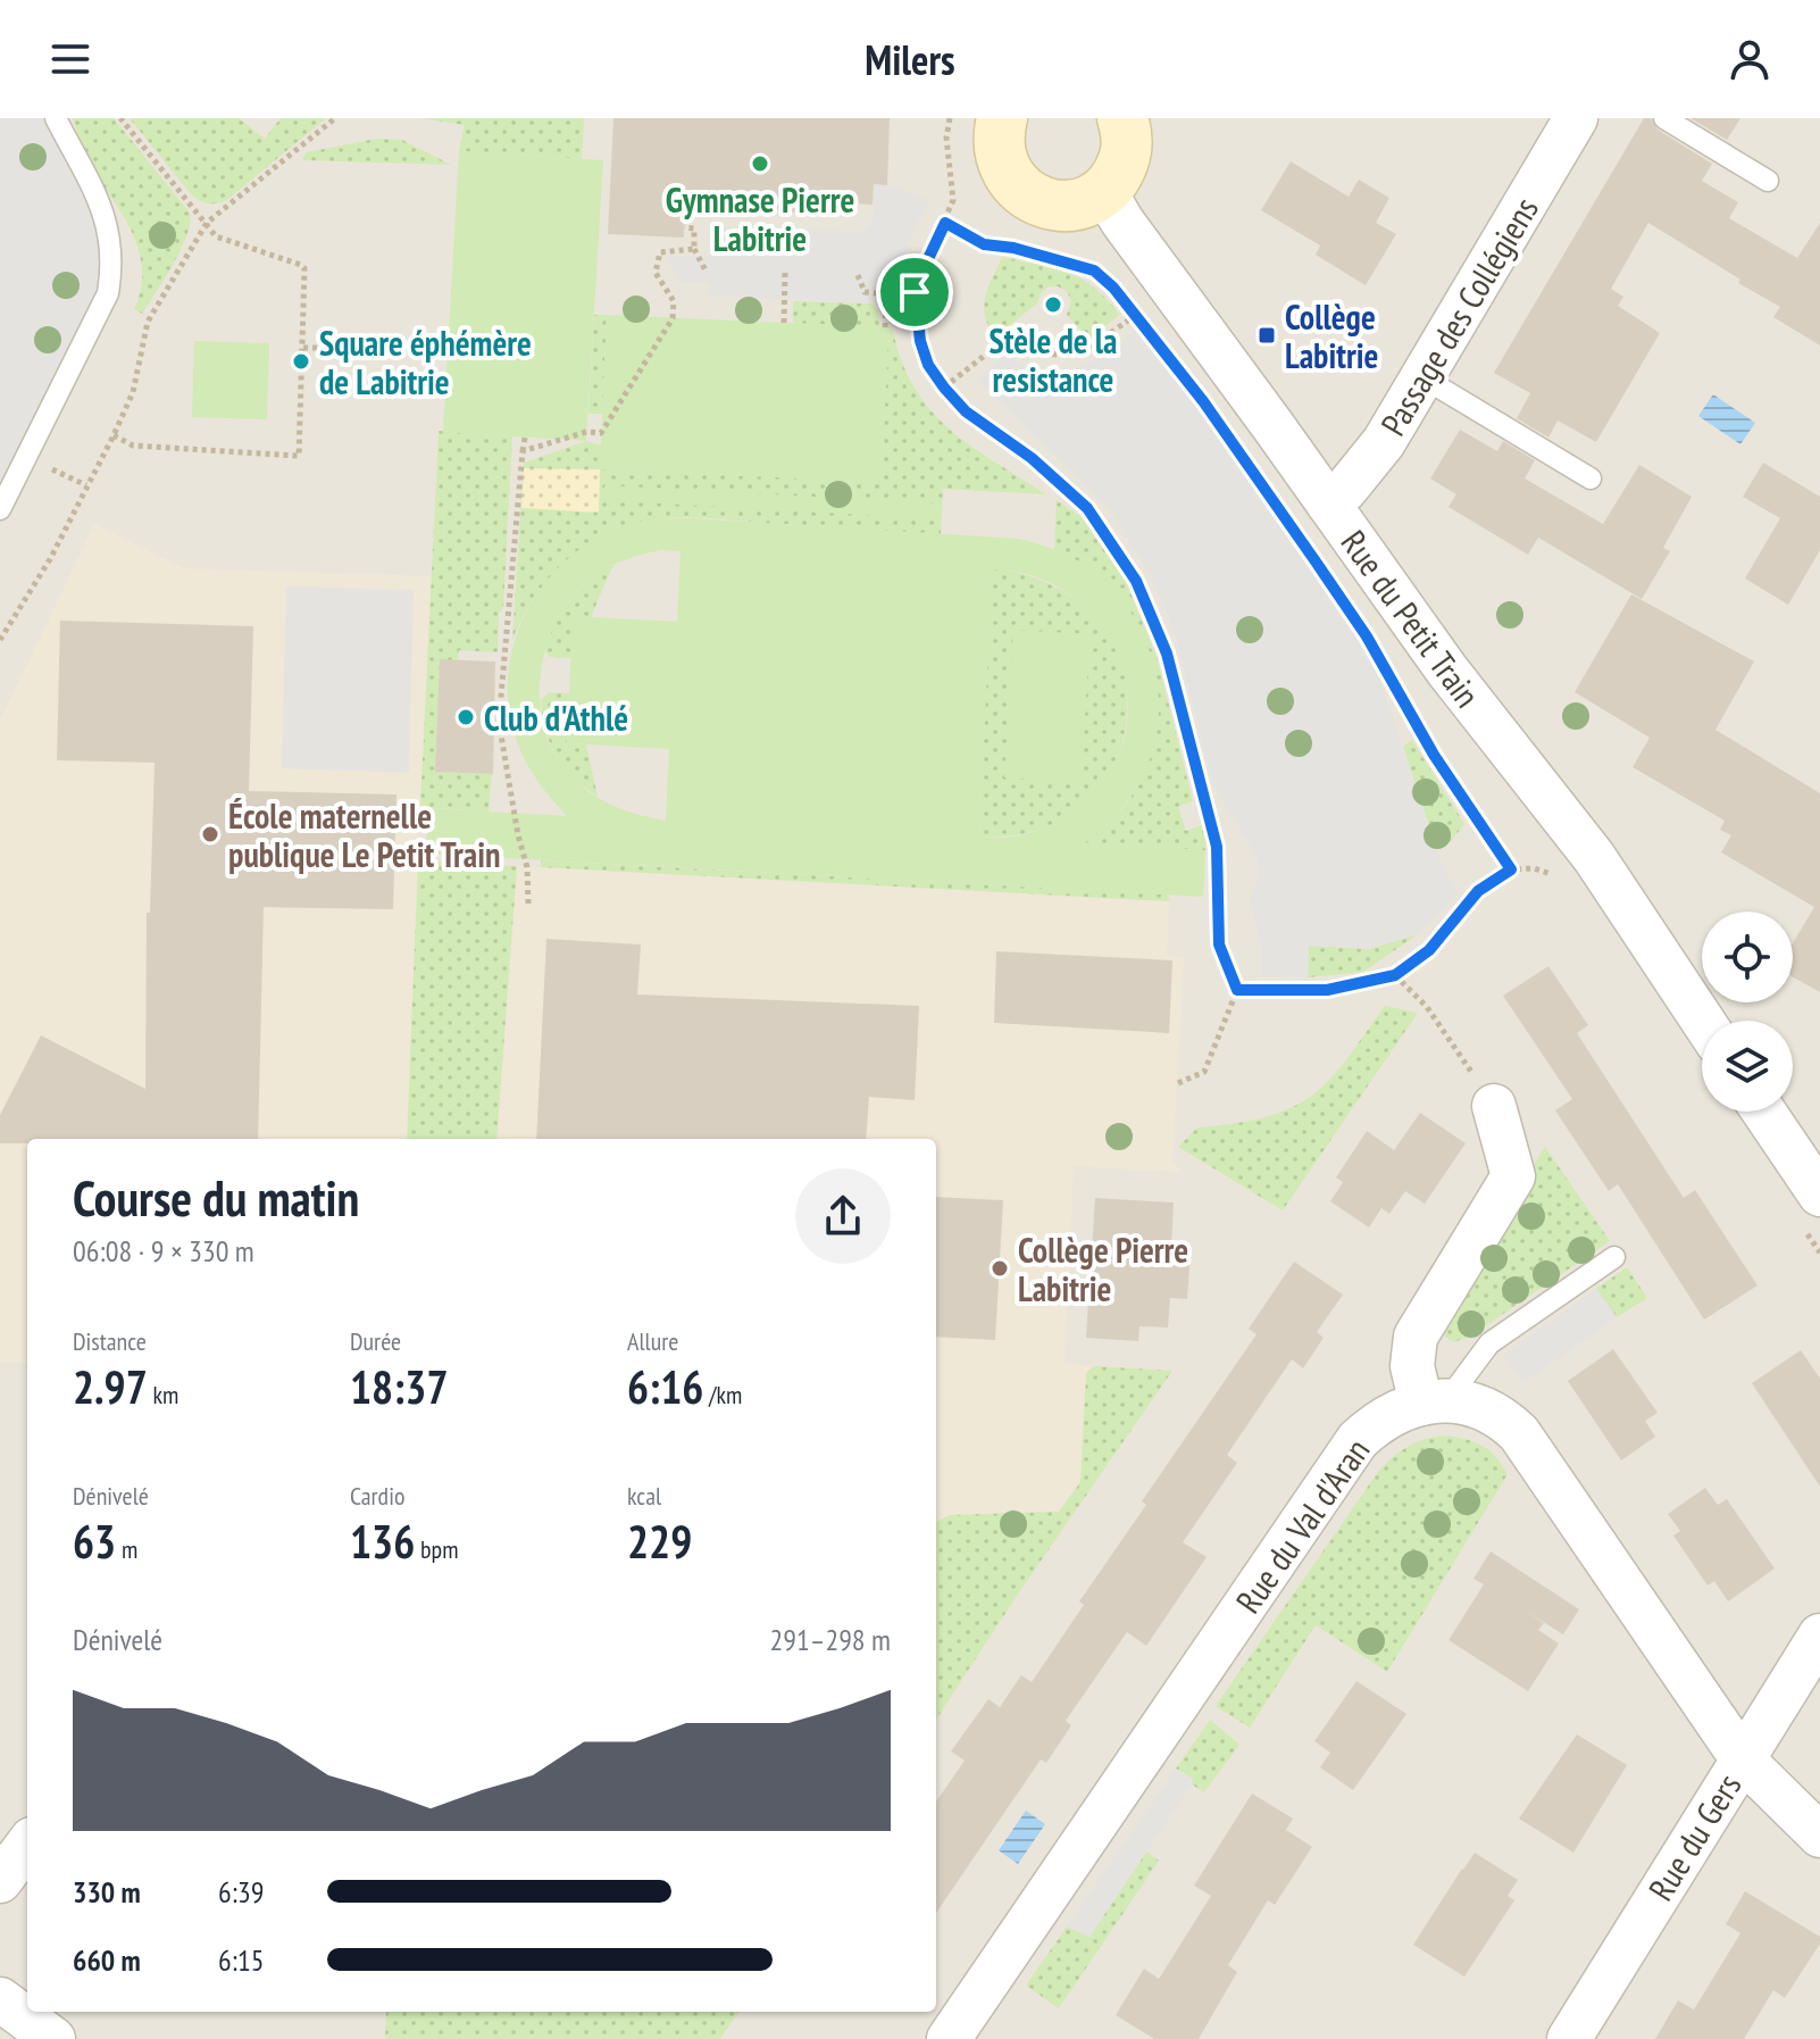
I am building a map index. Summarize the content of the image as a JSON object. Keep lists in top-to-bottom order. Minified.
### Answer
{"streets":{"street":["Passage des Collégiens","Rue du Petit Train","Rue du Val d'Aran","Rue du Gers"]},"crossings":[["Passage des Collégiens","Rue du Petit Train"]],"places":{"other":["Gymnase Pierre Labitrie","Stèle de la resistance","Square éphémère de Labitrie","Club d'Athlé","École maternelle publique Le Petit Train","Collège Pierre Labitrie"],"transit":["Collège Labitrie"]},"page":{"header":"Milers","heading":["Course du matin","06:08 · 9 × 330 m"],"stats":[["Distance","2.97 km"],["Durée","18:37"],["Allure","6:16 /km"],["Dénivelé","63 m"],["Cardio","136 bpm"],["kcal","229"]],"chart":["Dénivelé","291–298 m"],"list":[{"name":"330 m","note":"6:39"},{"name":"660 m","note":"6:15"}]}}
